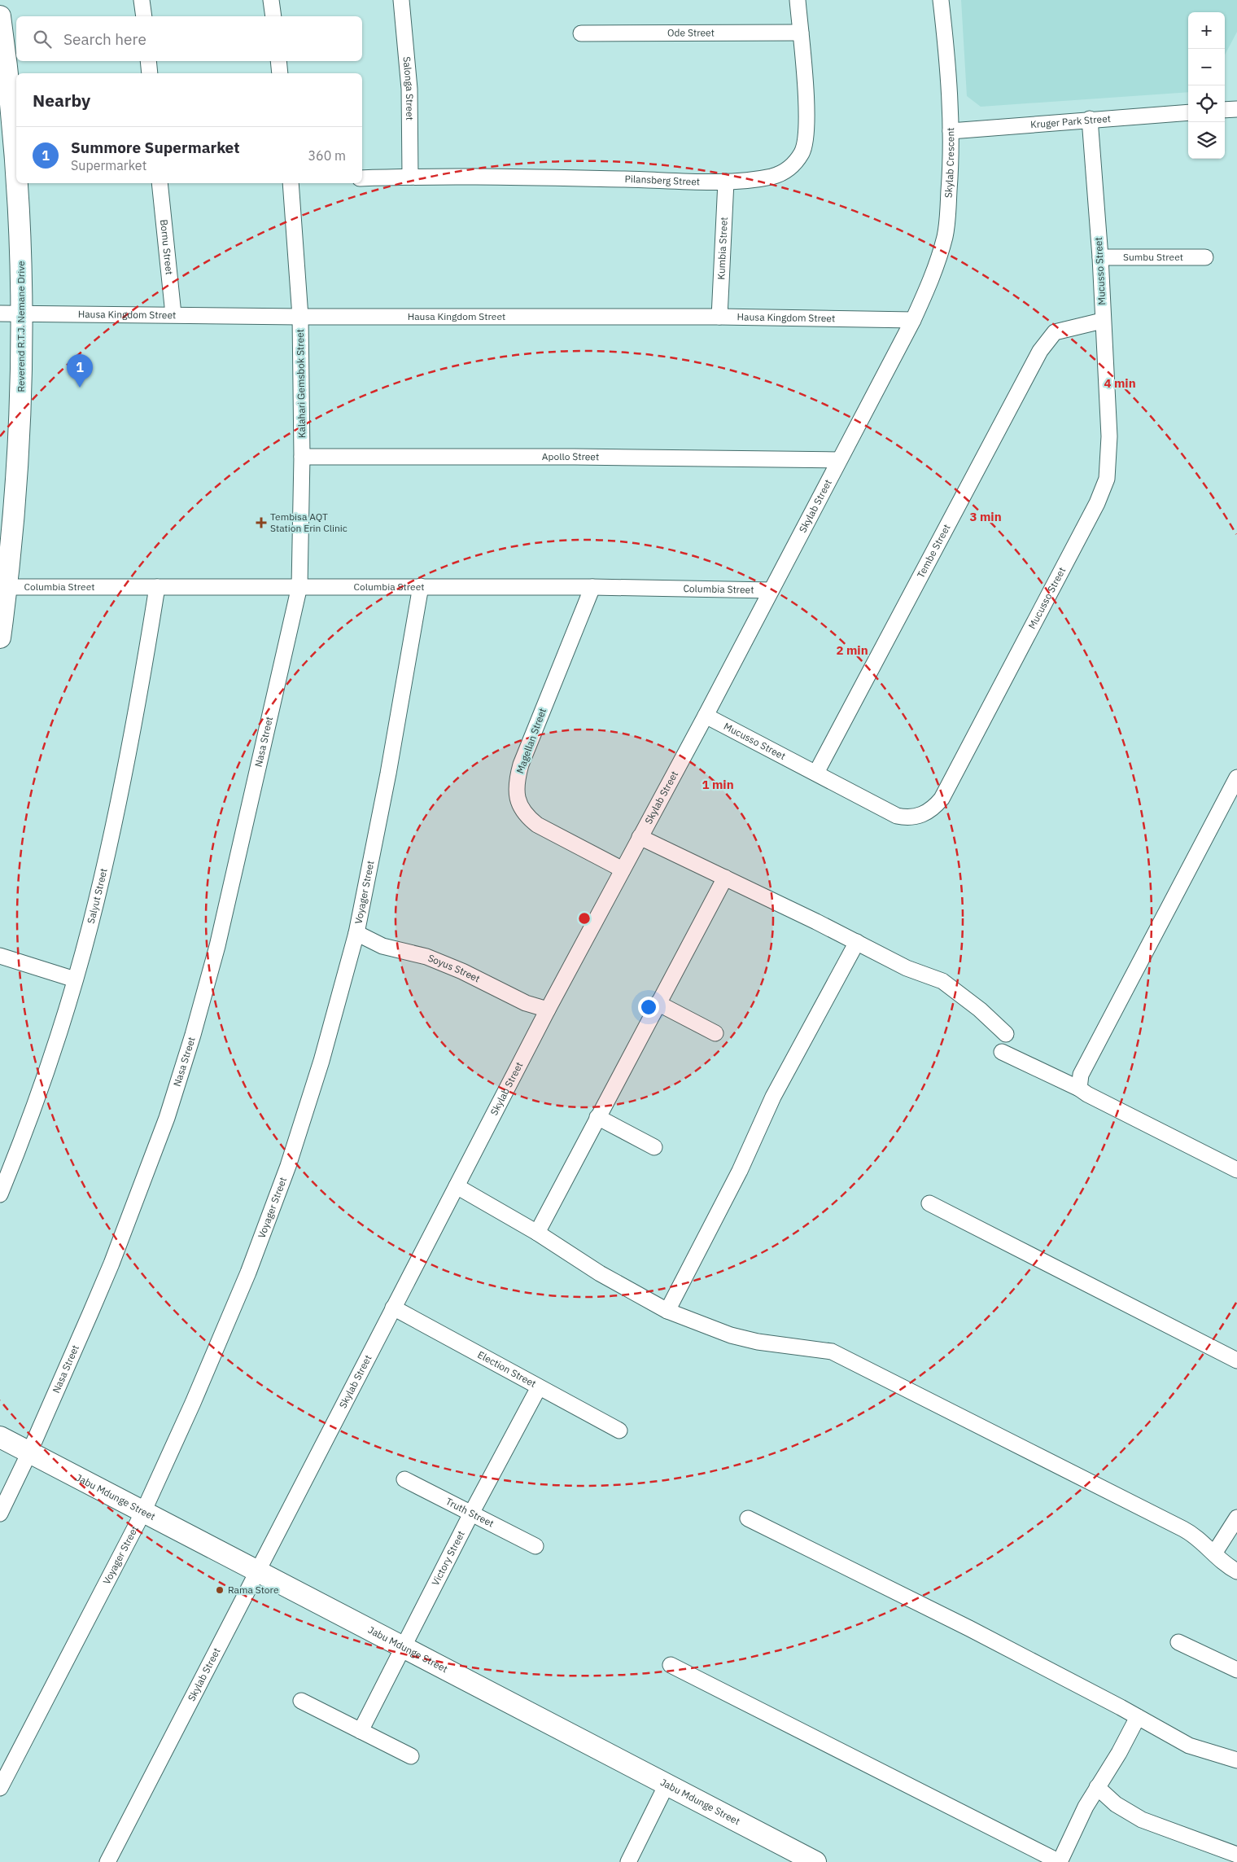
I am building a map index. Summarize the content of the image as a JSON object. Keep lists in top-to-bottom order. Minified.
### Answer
{"streets":{"street":["Ode Street","Salonga Street","Kruger Park Street","Skylab Crescent","Pilansberg Street","Bornu Street","Kumbia Street","Sumbu Street","Mucusso Street","Hausa Kingdom Street","Reverend R.T.J. Nemane Drive","Kalahari Gemsbok Street","Apollo Street","Skylab Street","Tembe Street","Columbia Street","Magellan Street","Nasa Street","Voyager Street","Salyut Street","Soyus Street","Election Street","Jabu Mdunge Street","Truth Street","Victory Street"]},"crossings":[["Ode Street","Pilansberg Street"],["Salonga Street","Pilansberg Street"],["Kruger Park Street","Skylab Crescent"],["Kruger Park Street","Mucusso Street"],["Skylab Crescent","Hausa Kingdom Street"],["Skylab Crescent","Skylab Street"],["Pilansberg Street","Kumbia Street"],["Bornu Street","Hausa Kingdom Street"],["Kumbia Street","Hausa Kingdom Street"],["Sumbu Street","Mucusso Street"],["Mucusso Street","Skylab Street"],["Mucusso Street","Tembe Street"],["Hausa Kingdom Street","Reverend R.T.J. Nemane Drive"],["Hausa Kingdom Street","Kalahari Gemsbok Street"],["Hausa Kingdom Street","Skylab Street"],["Reverend R.T.J. Nemane Drive","Columbia Street"],["Kalahari Gemsbok Street","Apollo Street"],["Kalahari Gemsbok Street","Columbia Street"],["Kalahari Gemsbok Street","Nasa Street"],["Apollo Street","Skylab Street"],["Skylab Street","Columbia Street"],["Skylab Street","Magellan Street"],["Skylab Street","Soyus Street"],["Skylab Street","Election Street"],["Skylab Street","Jabu Mdunge Street"],["Columbia Street","Magellan Street"],["Columbia Street","Nasa Street"],["Columbia Street","Voyager Street"],["Columbia Street","Salyut Street"],["Nasa Street","Jabu Mdunge Street"],["Voyager Street","Soyus Street"],["Voyager Street","Jabu Mdunge Street"],["Election Street","Victory Street"],["Jabu Mdunge Street","Victory Street"],["Truth Street","Victory Street"]],"places":{"health":["Tembisa AQT Station Erin Clinic"],"other":["Rama Store"]},"page":{"map_buttons":["+","−"],"search":"Search here","heading":"Nearby","list":[{"mark":"1","name":"Summore Supermarket","note":"Supermarket","value":"360 m"}],"pins":"1"},"rings":["4 min","3 min","2 min","1 min"]}
